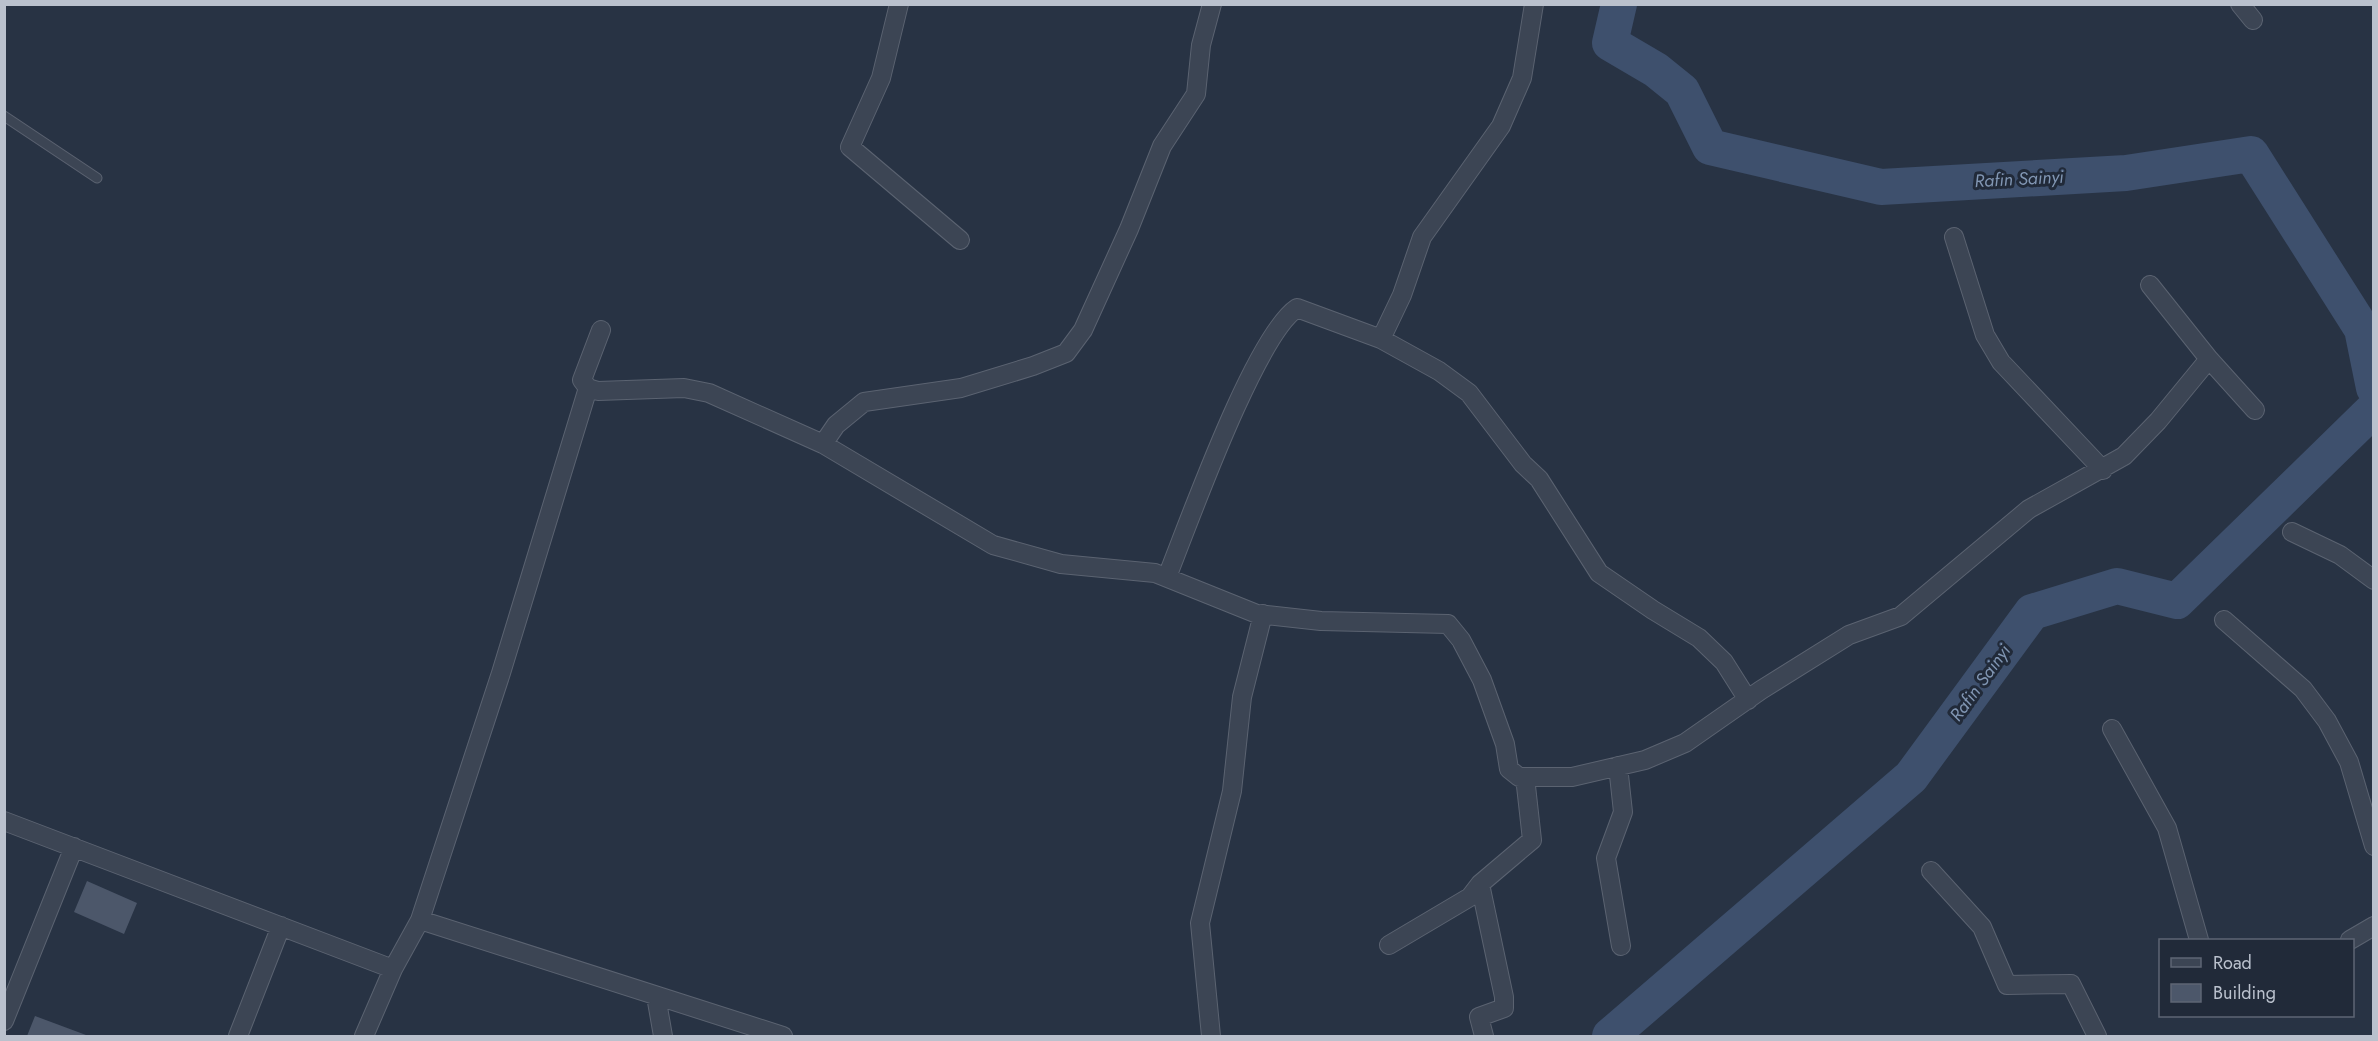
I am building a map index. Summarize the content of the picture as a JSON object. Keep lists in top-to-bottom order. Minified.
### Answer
{"water":["Rafin Sainyi"],"legend":["Road","Building"]}
